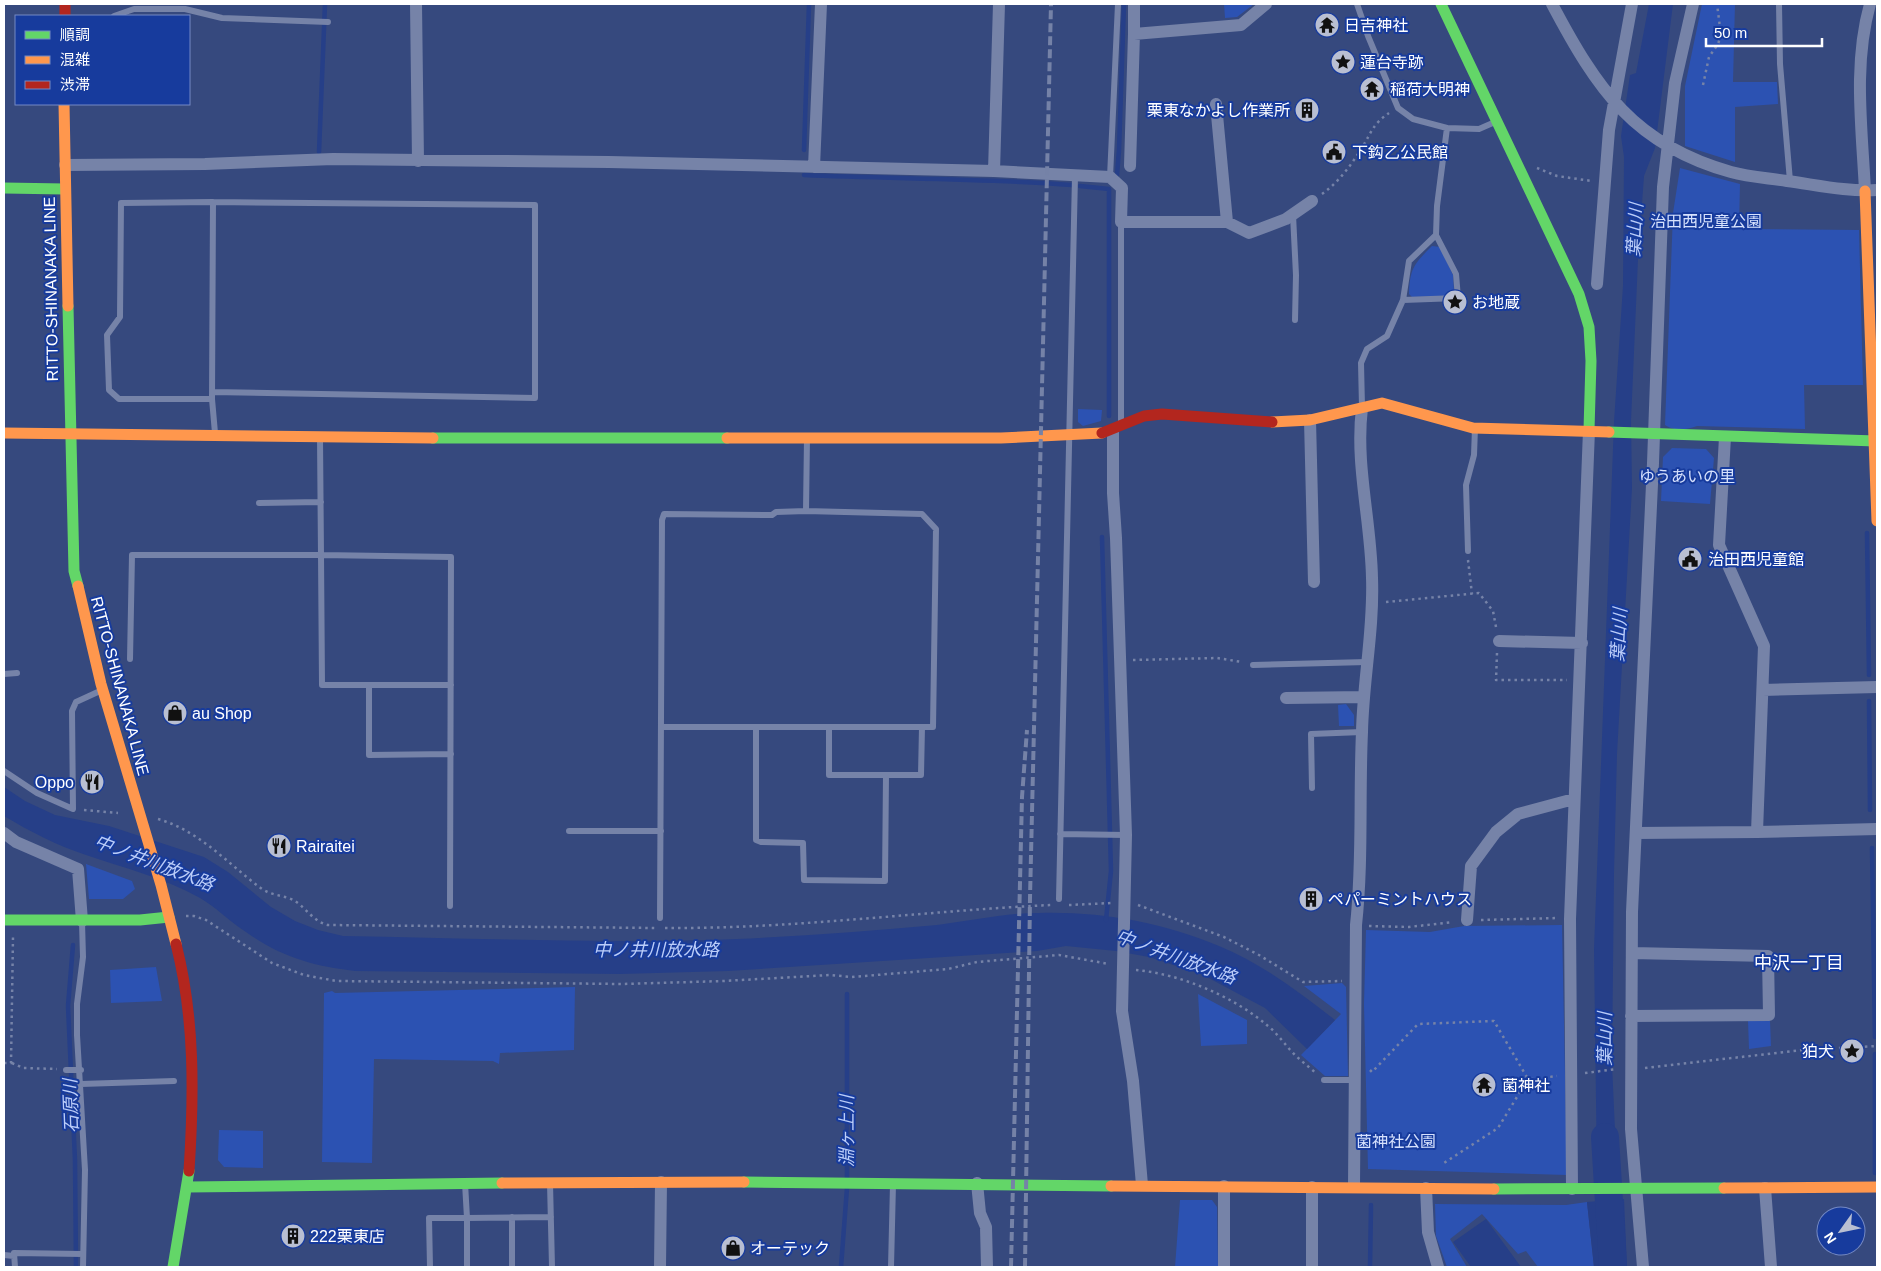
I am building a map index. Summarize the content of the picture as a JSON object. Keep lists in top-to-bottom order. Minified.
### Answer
{"streets":{"street":["RITTO-SHINANAKA LINE"]},"districts":["中沢一丁目"],"water":["葉山川","中ノ井川放水路","石原川","淵ヶ上川"],"parks":["治田西児童公園","ゆうあいの里","菌神社公園"],"places":{"temple":["日吉神社","稲荷大明神","菌神社"],"place":["蓮台寺跡","お地蔵","狛犬"],"building":["栗東なかよし作業所","ペパーミントハウス","222栗東店"],"public building":["下鈎乙公民館","治田西児童館"],"shop":["au Shop","オーテック"],"restaurant":["Oppo","Rairaitei"]},"legend":["順調","混雑","渋滞"],"scale_bar":"50 m","north":"bottom left"}
